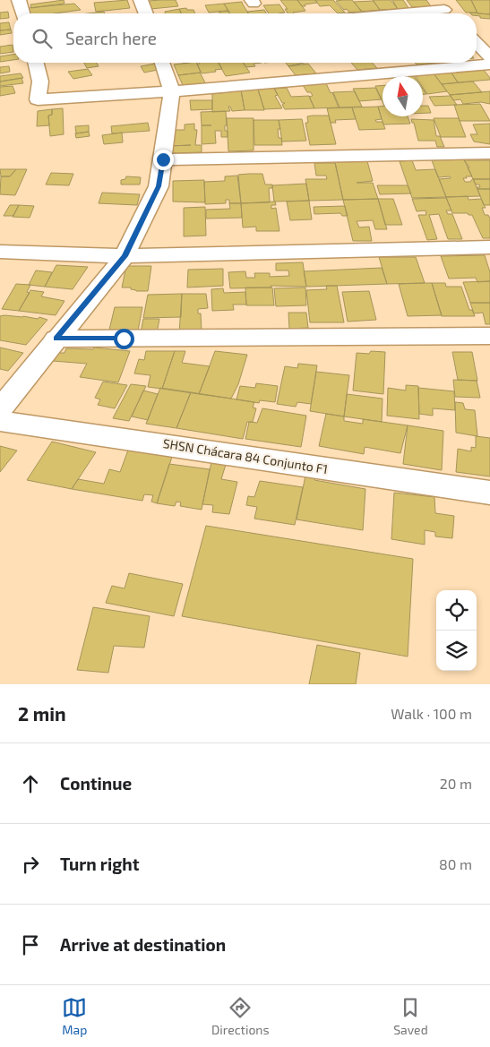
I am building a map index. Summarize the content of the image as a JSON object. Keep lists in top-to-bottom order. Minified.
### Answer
{"streets":{"street":["SHSN Chácara 84 Conjunto F1"]},"north":"top","page":{"search":"Search here","heading":["2 min","Walk · 100 m"],"list":[["Continue","20 m"],["Turn right","80 m"],"Arrive at destination"],"nav":["Map","Directions","Saved"]}}
